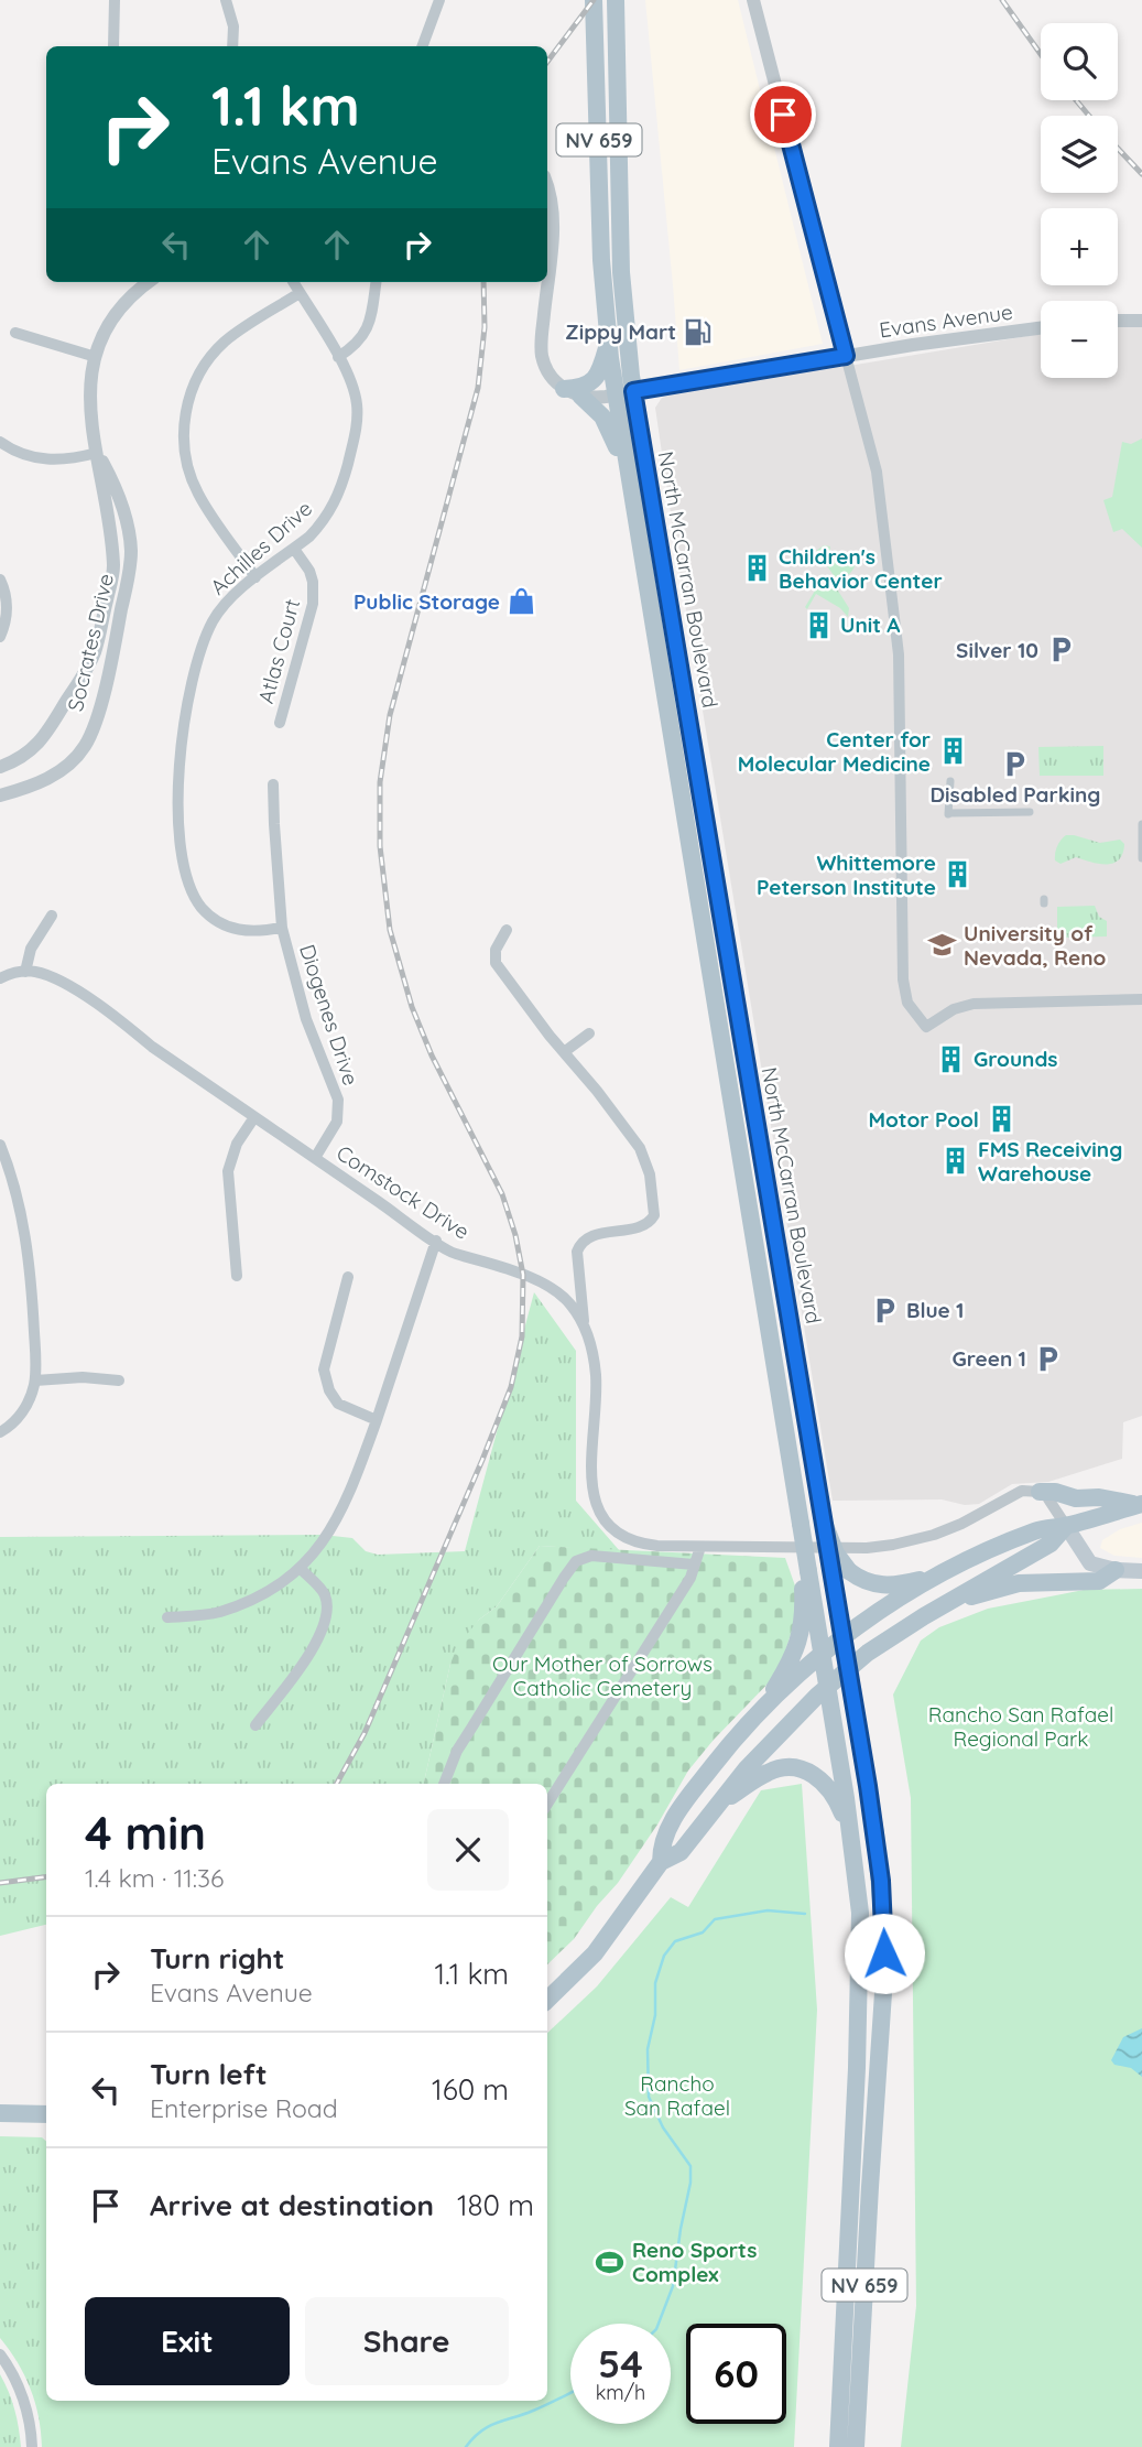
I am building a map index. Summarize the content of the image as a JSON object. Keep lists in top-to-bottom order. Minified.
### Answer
{"streets":{"main road":["NV 659","North McCarran Boulevard"],"street":["Evans Avenue","Achilles Drive","Socrates Drive","Atlas Court","Diogenes Drive","Comstock Drive"]},"crossings":[["Evans Avenue","North McCarran Boulevard"],["Achilles Drive","Atlas Court"],["Achilles Drive","Diogenes Drive"],["Diogenes Drive","Comstock Drive"]],"parks":["Our Mother of Sorrows Catholic Cemetery","Rancho San Rafael Regional Park","Rancho San Rafael"],"places":{"fuel station":["Zippy Mart"],"building":["Children's Behavior Center","Unit A","Center for Molecular Medicine","Whittemore Peterson Institute","Grounds","Motor Pool","FMS Receiving Warehouse"],"shop":["Public Storage"],"parking":["Silver 10","Disabled Parking","Blue 1","Green 1"],"school or university":["University of Nevada, Reno"],"sports":["Reno Sports Complex"]},"page":{"map_buttons":["+","−"],"turn":["1.1 km","Evans Avenue"],"heading":["4 min","1.4 km · 11:36"],"list":[{"name":"Turn right","note":"Evans Avenue","value":"1.1 km"},{"name":"Turn left","note":"Enterprise Road","value":"160 m"},{"name":"Arrive at destination","value":"180 m"}],"buttons":["Exit","Share"],"speed":"54 km/h","limit":"60"}}
